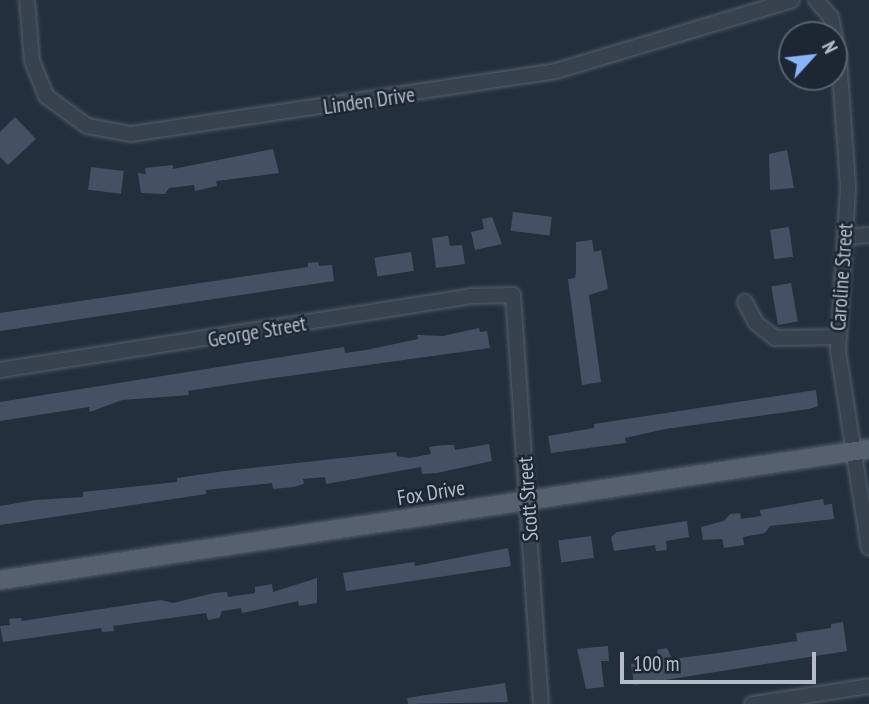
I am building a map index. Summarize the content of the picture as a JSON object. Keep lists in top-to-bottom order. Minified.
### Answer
{"streets":{"main road":["Fox Drive"],"street":["Linden Drive","Caroline Street","George Street","Scott Street"]},"crossings":[["Caroline Street","Fox Drive"],["George Street","Scott Street"],["Fox Drive","Scott Street"]],"scale_bar":"100 m","north":"top right"}
